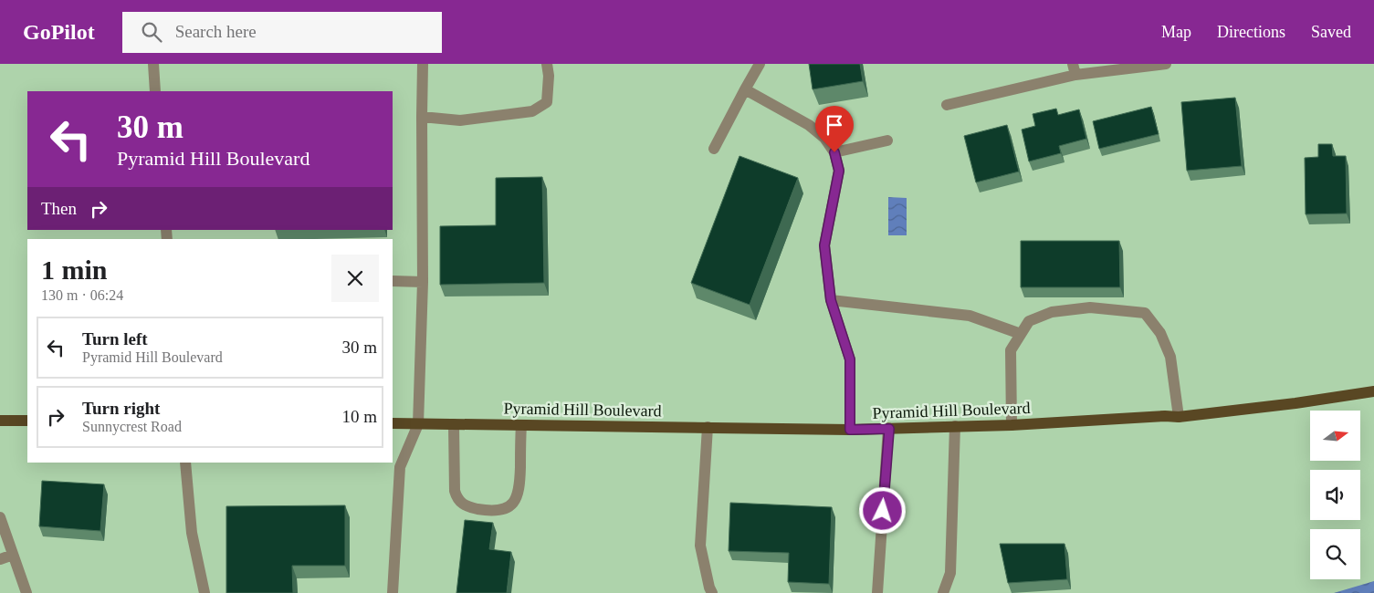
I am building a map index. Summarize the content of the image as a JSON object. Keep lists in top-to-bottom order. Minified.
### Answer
{"streets":{"main road":["Pyramid Hill Boulevard"]},"north":"right","page":{"header":"GoPilot","search":"Search here","nav":["Map","Directions","Saved"],"turn":["30 m","Pyramid Hill Boulevard"],"then":"Then","heading":["1 min","130 m · 06:24"],"list":[{"name":"Turn left","note":"Pyramid Hill Boulevard","value":"30 m"},{"name":"Turn right","note":"Sunnycrest Road","value":"10 m"}]}}
